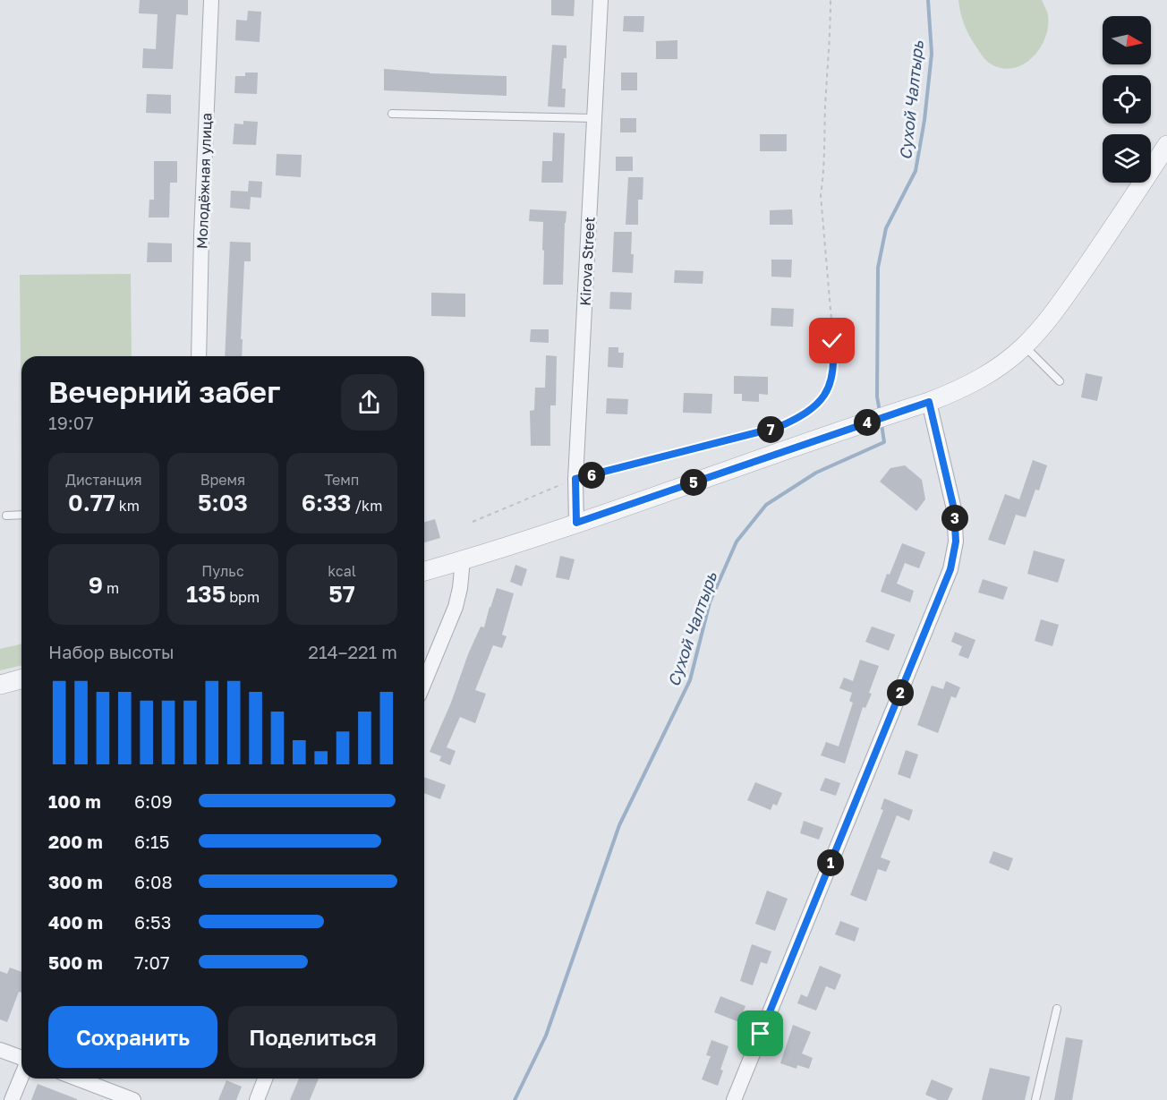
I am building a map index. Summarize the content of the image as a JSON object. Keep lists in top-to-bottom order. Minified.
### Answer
{"streets":{"street":["Молодёжная улица","Kirova Street"]},"water":["Сухой Чалтырь"],"north":"right","page":{"heading":["Вечерний забег","19:07"],"pins":["4","7","6","5","3","2","1"],"stats":[["Дистанция","0.77 km"],["Время","5:03"],["Темп","6:33 /km"],["9 m"],["Пульс","135 bpm"],["kcal","57"]],"chart":["Набор высоты","214–221 m"],"list":[{"name":"100 m","note":"6:09"},{"name":"200 m","note":"6:15"},{"name":"300 m","note":"6:08"},{"name":"400 m","note":"6:53"},{"name":"500 m","note":"7:07"}],"buttons":["Сохранить","Поделиться"]}}
